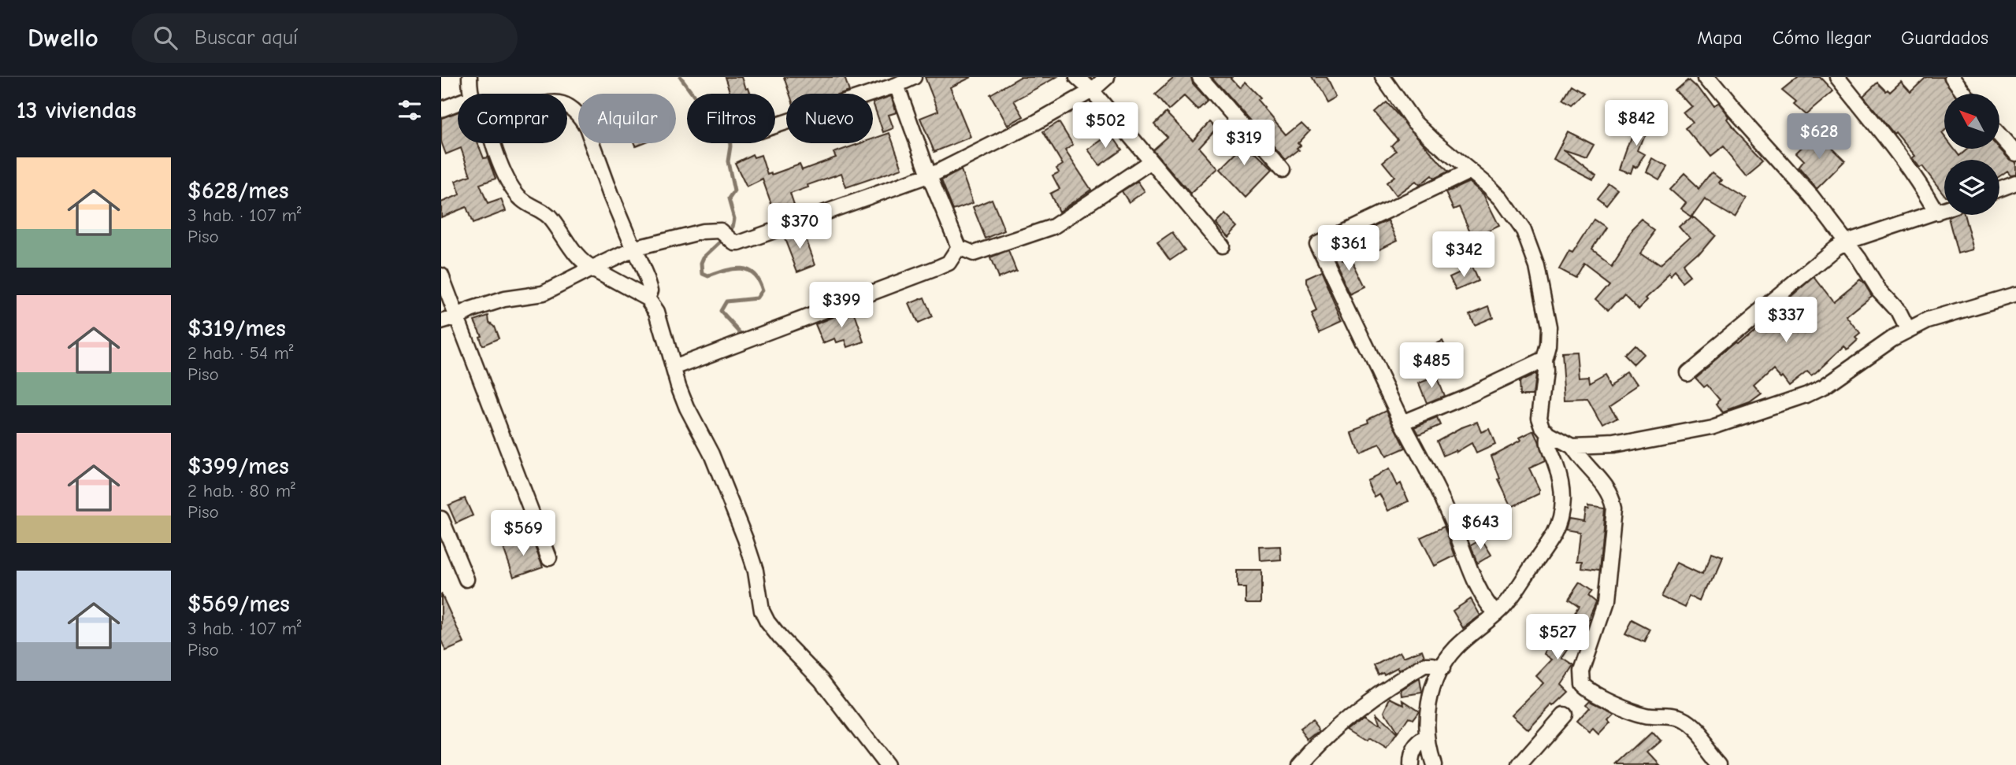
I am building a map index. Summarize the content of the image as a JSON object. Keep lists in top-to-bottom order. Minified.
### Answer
{"north":"top left","page":{"header":"Dwello","search":"Buscar aquí","nav":["Mapa","Cómo llegar","Guardados"],"heading":"13 viviendas","chip":["Comprar","Alquilar","Filtros","Nuevo"],"price":["$842","$502","$628","$319","$370","$361","$342","$399","$337","$485","$643","$569","$527"],"list":[{"name":"$628/mes","note":"3 hab. · 107 m² · Piso"},{"name":"$319/mes","note":"2 hab. · 54 m² · Piso"},{"name":"$399/mes","note":"2 hab. · 80 m² · Piso"},{"name":"$569/mes","note":"3 hab. · 107 m² · Piso"}]}}
